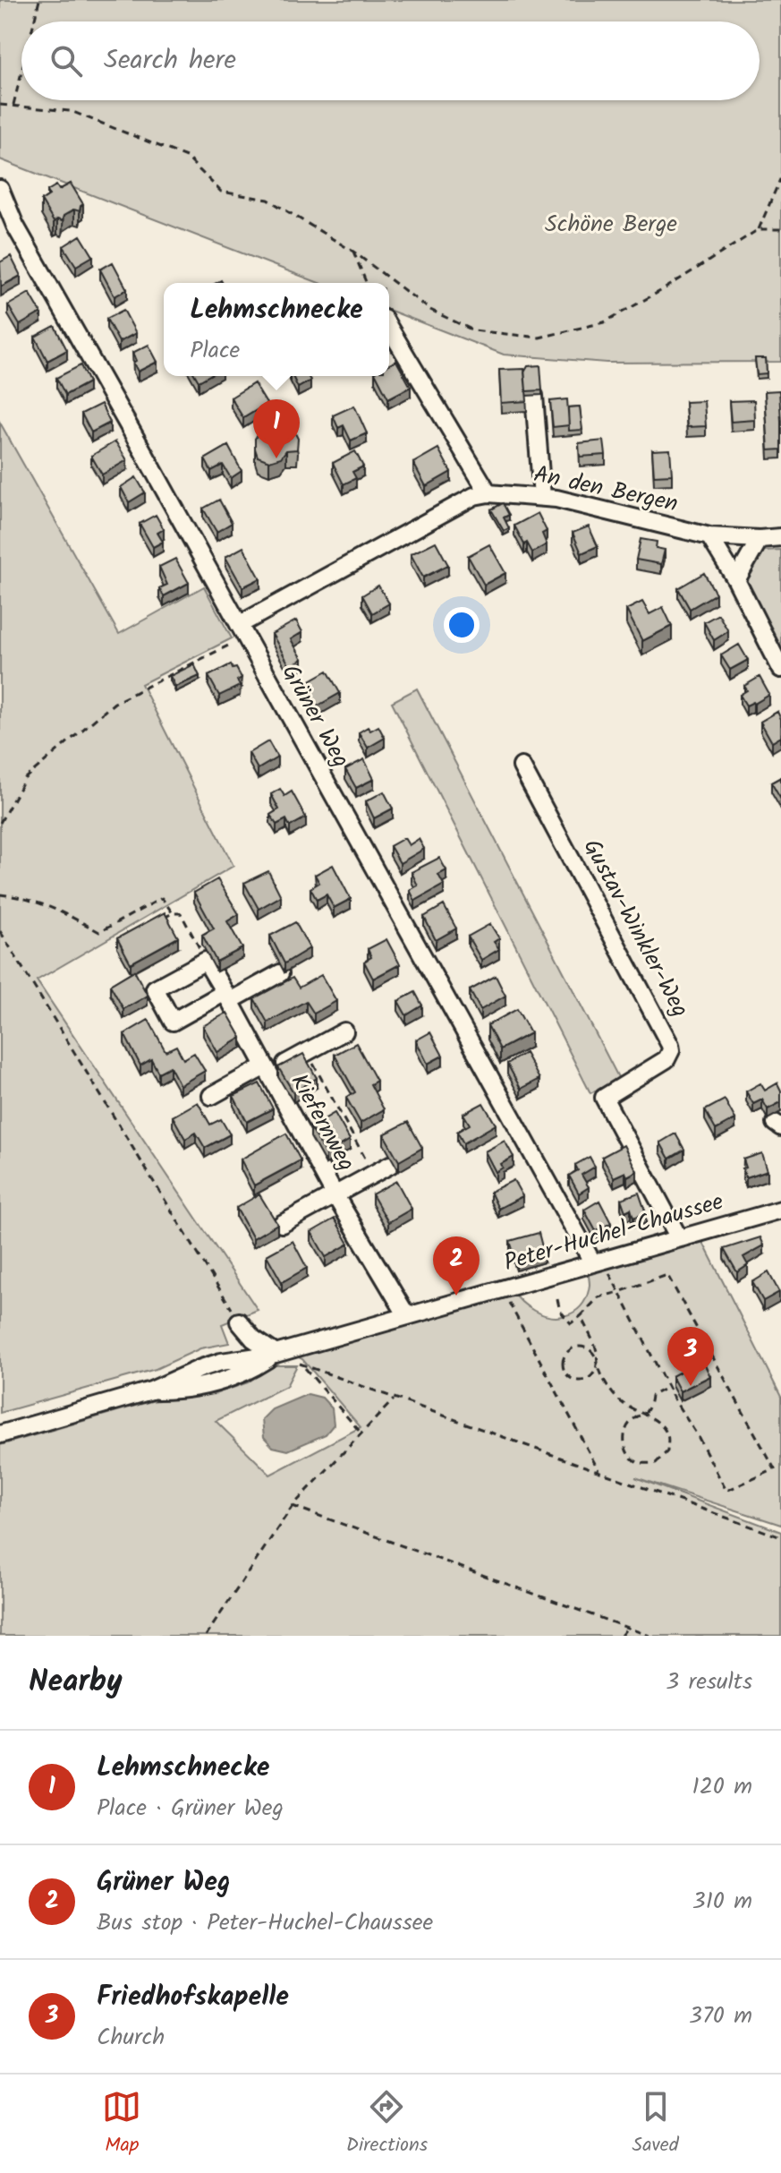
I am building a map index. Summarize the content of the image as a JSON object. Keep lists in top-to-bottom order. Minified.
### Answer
{"streets":{"street":["An den Bergen","Grüner Weg","Gustav-Winkler-Weg","Kiefernweg","Peter-Huchel-Chaussee"]},"crossings":[["An den Bergen","Grüner Weg"],["Grüner Weg","Peter-Huchel-Chaussee"],["Gustav-Winkler-Weg","Peter-Huchel-Chaussee"],["Kiefernweg","Peter-Huchel-Chaussee"]],"parks":["Schöne Berge"],"page":{"search":"Search here","popup":["Lehmschnecke","Place"],"pins":["1","2","3"],"heading":["Nearby","3 results"],"list":[{"mark":"1","name":"Lehmschnecke","note":"Place · Grüner Weg","value":"120 m"},{"mark":"2","name":"Grüner Weg","note":"Bus stop · Peter-Huchel-Chaussee","value":"310 m"},{"mark":"3","name":"Friedhofskapelle","note":"Church","value":"370 m"}],"nav":["Map","Directions","Saved"]}}
